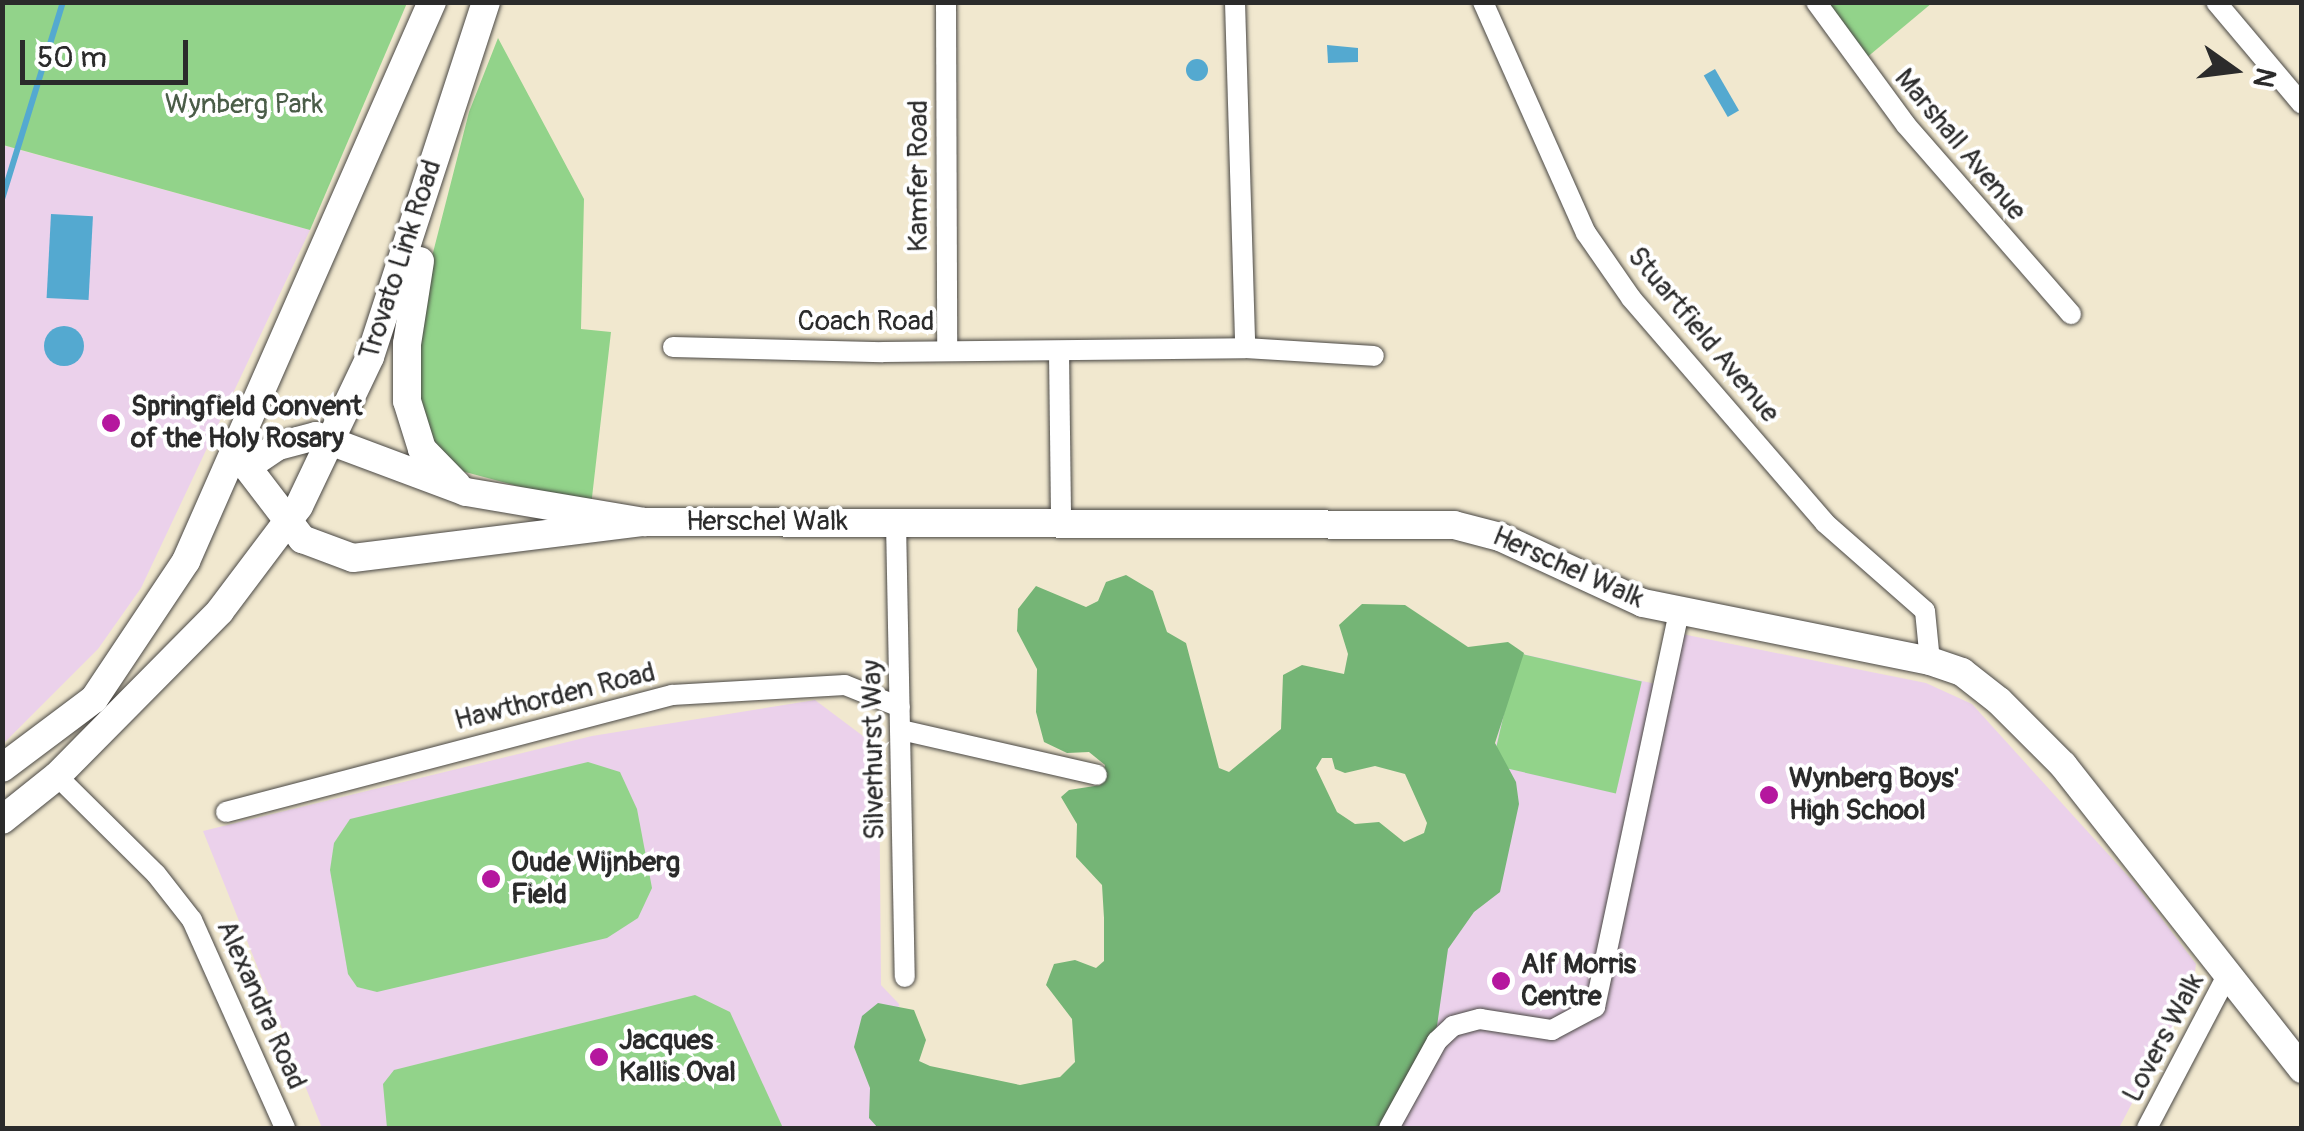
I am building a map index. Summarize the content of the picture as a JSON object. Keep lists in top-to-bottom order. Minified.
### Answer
{"streets":{"main road":["Trovato Link Road","Herschel Walk"],"street":["Marshall Avenue","Kamfer Road","Coach Road","Stuartfield Avenue","Hawthorden Road","Silverhurst Way","Alexandra Road","Lovers Walk"]},"crossings":[["Kamfer Road","Coach Road"],["Trovato Link Road","Herschel Walk"],["Trovato Link Road","Alexandra Road"],["Stuartfield Avenue","Herschel Walk"],["Herschel Walk","Silverhurst Way"],["Herschel Walk","Lovers Walk"],["Hawthorden Road","Silverhurst Way"]],"parks":["Wynberg Park"],"places":["Springfield Convent of the Holy Rosary","Wynberg Boys' High School","Oude Wijnberg Field","Alf Morris Centre","Jacques Kallis Oval"],"scale_bar":"50 m","north":"right"}
